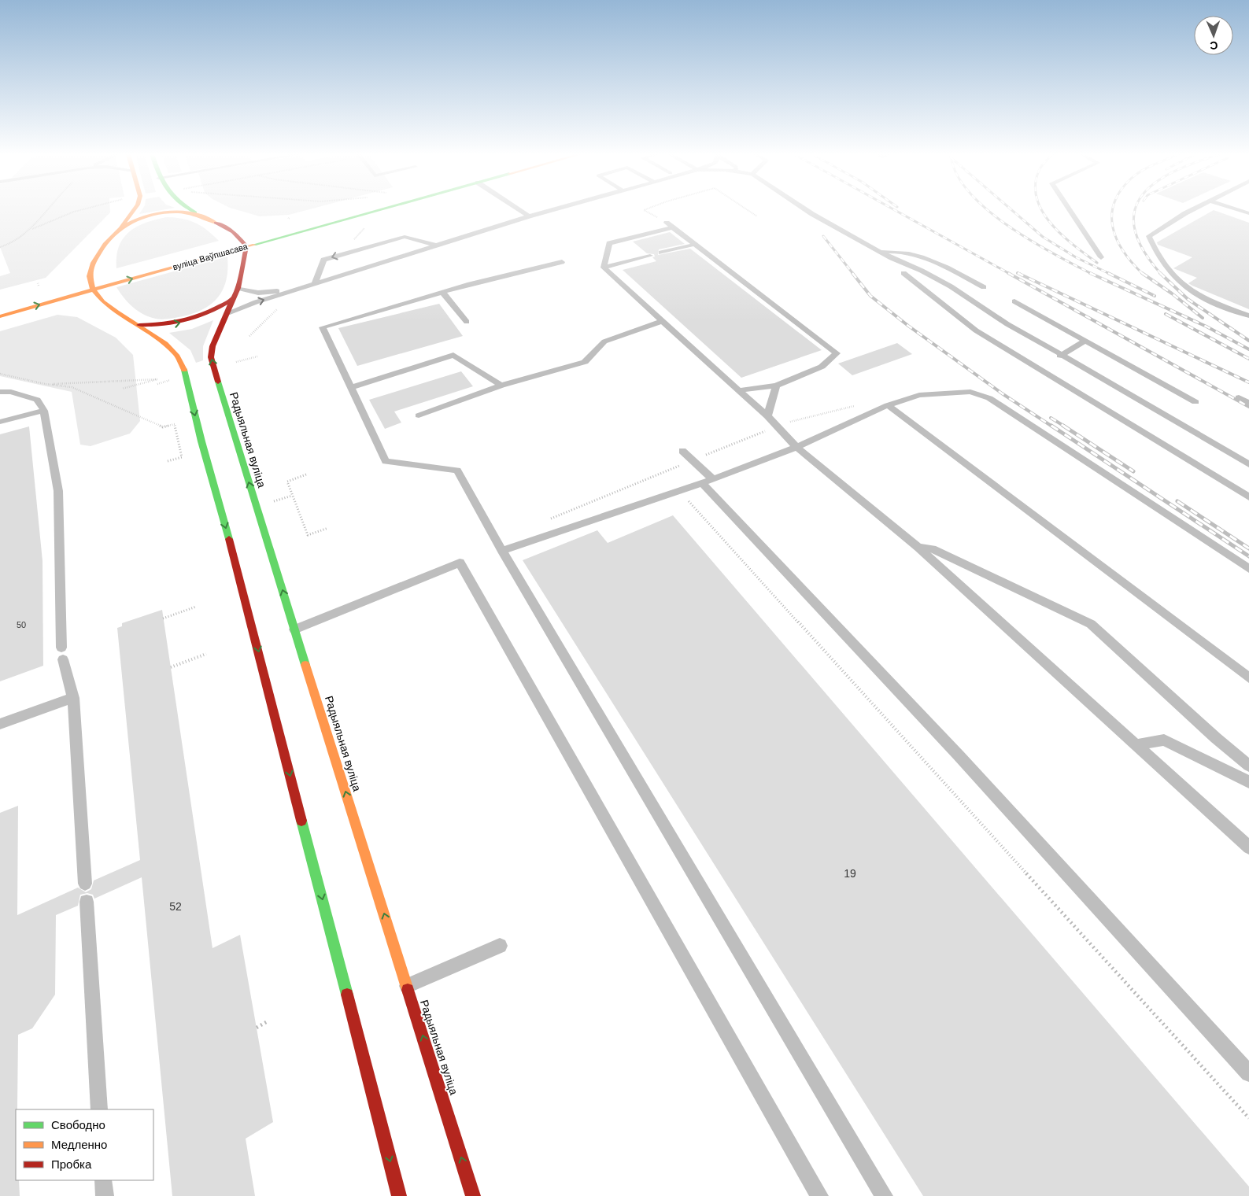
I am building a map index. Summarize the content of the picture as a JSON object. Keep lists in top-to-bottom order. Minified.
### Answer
{"streets":{"main road":["вуліца Ваўпшасава","Радыяльная вуліца"]},"crossings":[["вуліца Ваўпшасава","Радыяльная вуліца"]],"house_numbers":["50","19","52"],"legend":["Свободно","Медленно","Пробка"],"north":"bottom"}
